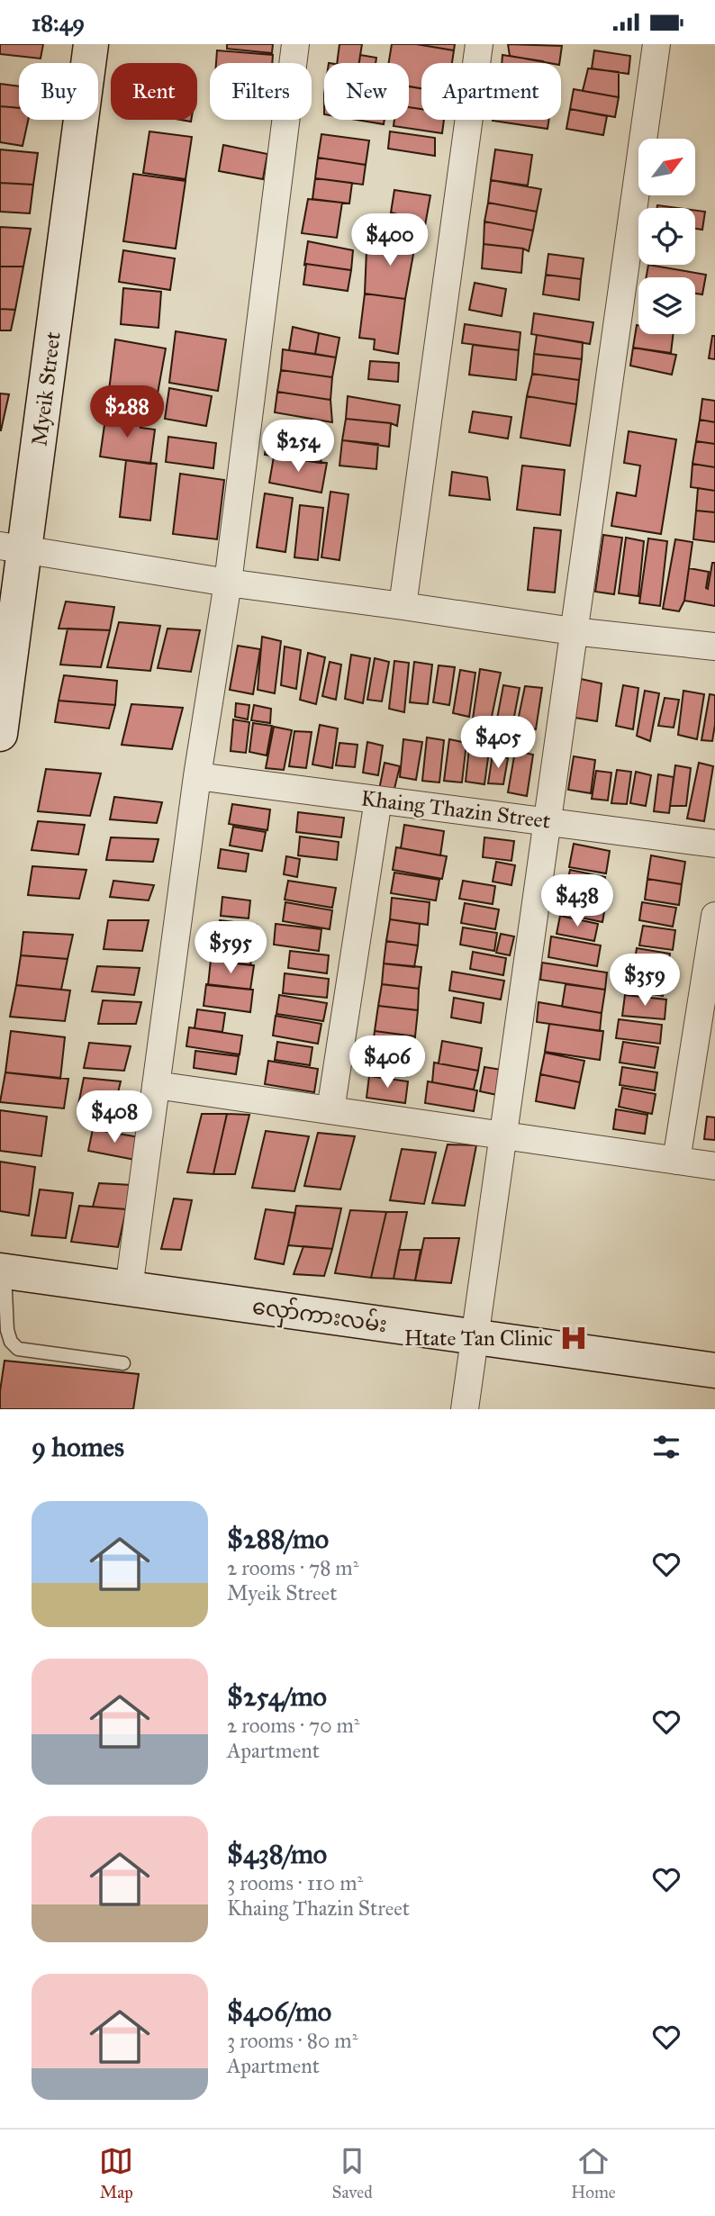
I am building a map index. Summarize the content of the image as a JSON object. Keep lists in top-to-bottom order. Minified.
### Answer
{"streets":{"main road":["Myeik Street","လှော်ကားလမ်း"],"street":["Khaing Thazin Street"]},"places":{"hospital":["Htate Tan Clinic"]},"north":"top right","page":{"status":"18:49","chip":["Buy","Rent","Filters","New","Apartment"],"price":["$400","$288","$254","$405","$438","$595","$359","$406","$408"],"heading":"9 homes","list":[{"name":"$288/mo","note":"2 rooms · 78 m² · Myeik Street"},{"name":"$254/mo","note":"2 rooms · 70 m² · Apartment"},{"name":"$438/mo","note":"3 rooms · 110 m² · Khaing Thazin Street"},{"name":"$406/mo","note":"3 rooms · 80 m² · Apartment"}],"tabs":["Map","Saved","Home"]}}
